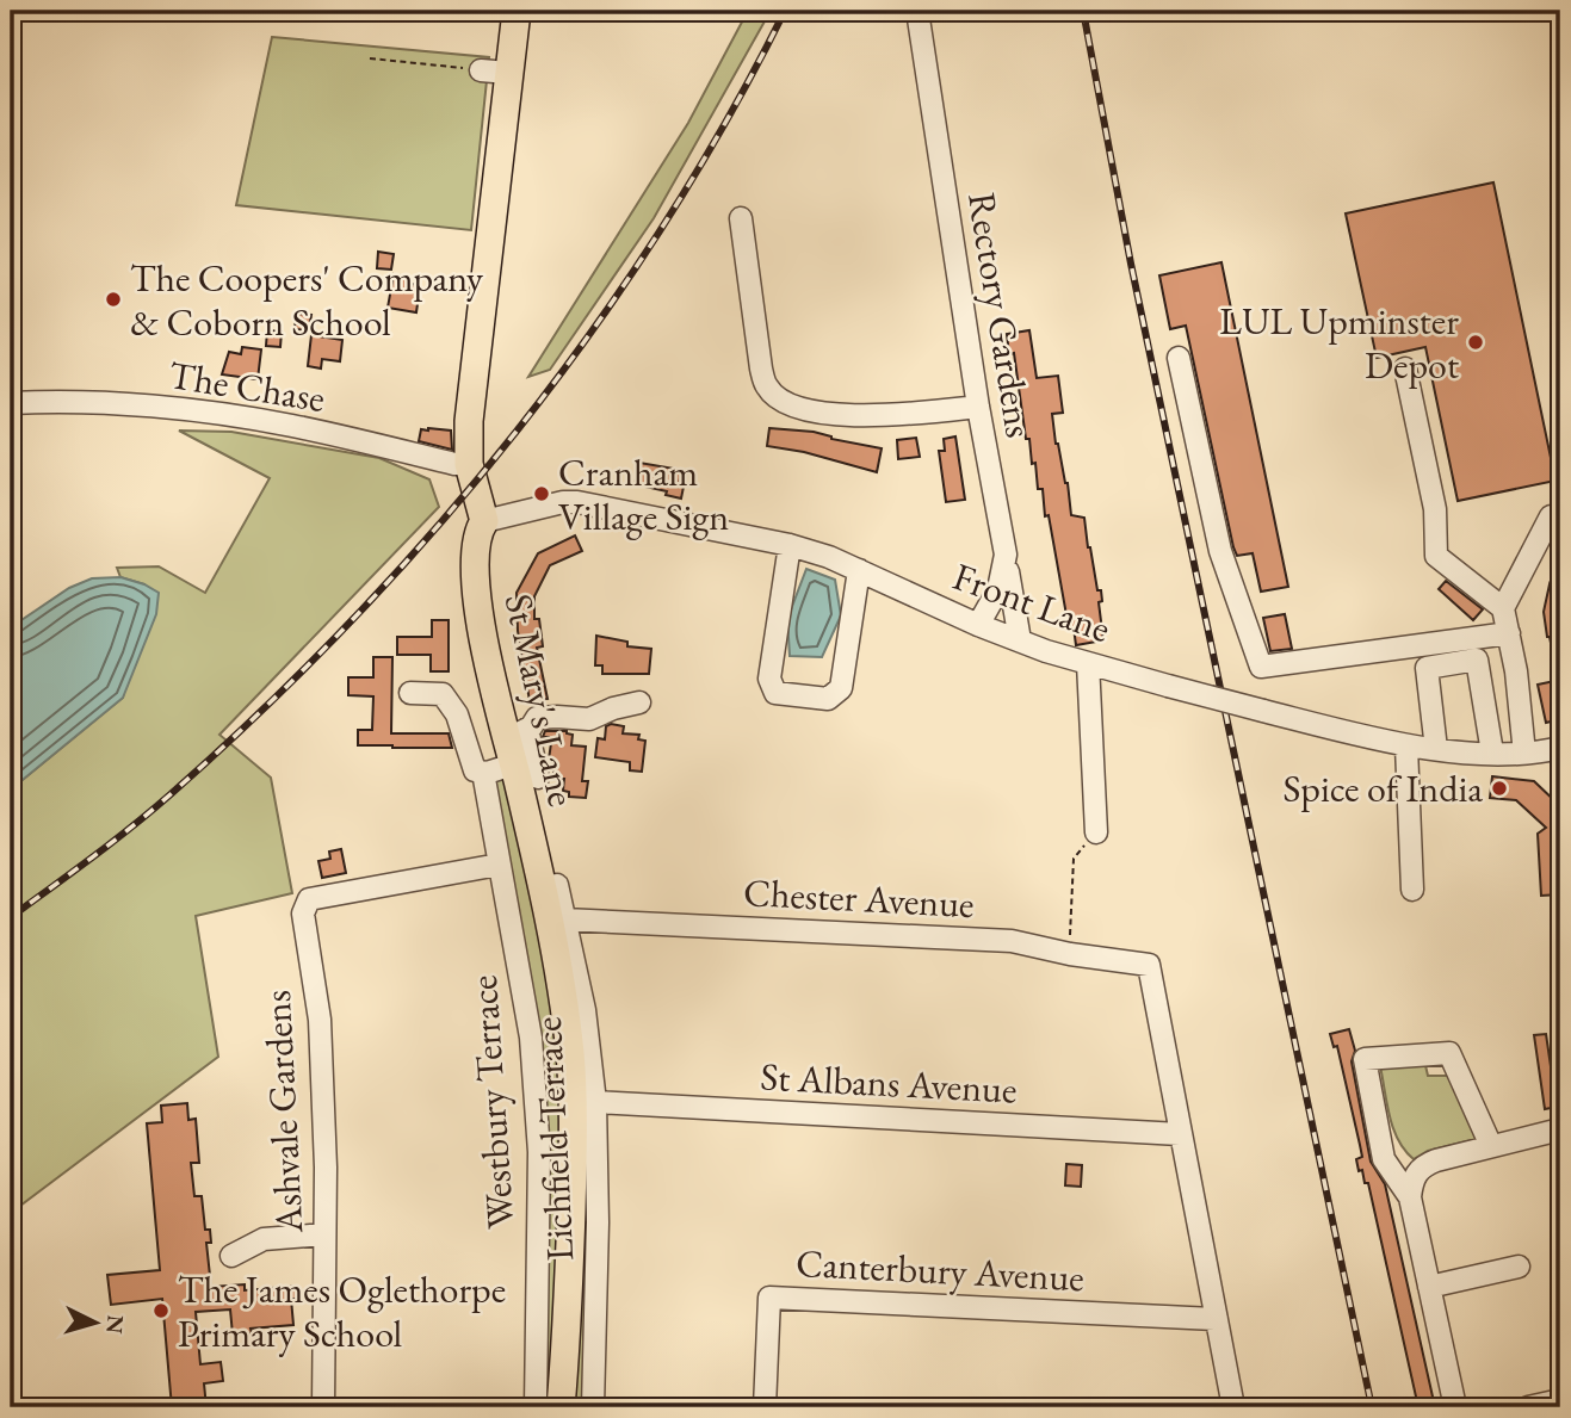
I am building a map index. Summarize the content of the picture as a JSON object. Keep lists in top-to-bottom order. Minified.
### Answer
{"streets":{"main road":["St Mary's Lane"],"street":["Rectory Gardens","The Chase","Front Lane","Chester Avenue","St Albans Avenue","Westbury Terrace","Ashvale Gardens","Lichfield Terrace","Canterbury Avenue"]},"crossings":[["Rectory Gardens","Front Lane"],["The Chase","St Mary's Lane"],["Front Lane","St Mary's Lane"],["St Mary's Lane","Lichfield Terrace"],["Chester Avenue","St Albans Avenue"],["Chester Avenue","Lichfield Terrace"],["St Albans Avenue","Lichfield Terrace"],["Westbury Terrace","Ashvale Gardens"]],"places":["The Coopers' Company & Coborn School","LUL Upminster Depot","Cranham Village Sign","Spice of India","The James Oglethorpe Primary School"],"north":"right"}
